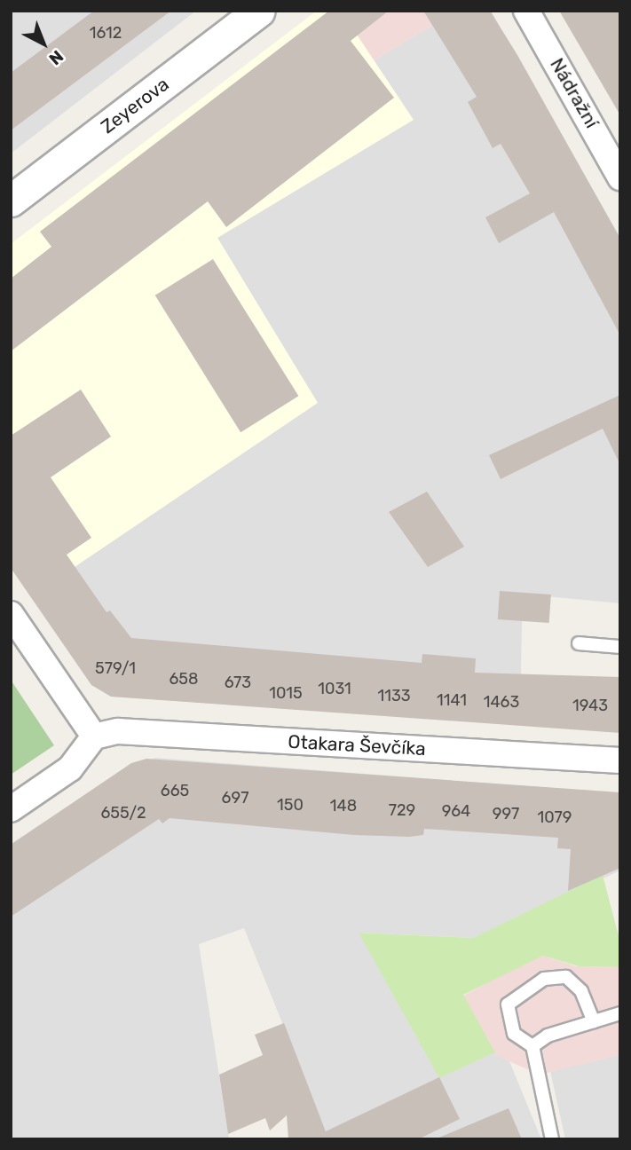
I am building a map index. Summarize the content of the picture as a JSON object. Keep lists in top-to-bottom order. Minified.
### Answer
{"streets":{"street":["Nádražní","Zeyerova","Otakara Ševčíka"]},"house_numbers":["1612","579/1","658","673","1031","1015","1133","1141","1463","1943","665","697","150","148","729","964","655/2","997","1079"],"north":"bottom right"}
